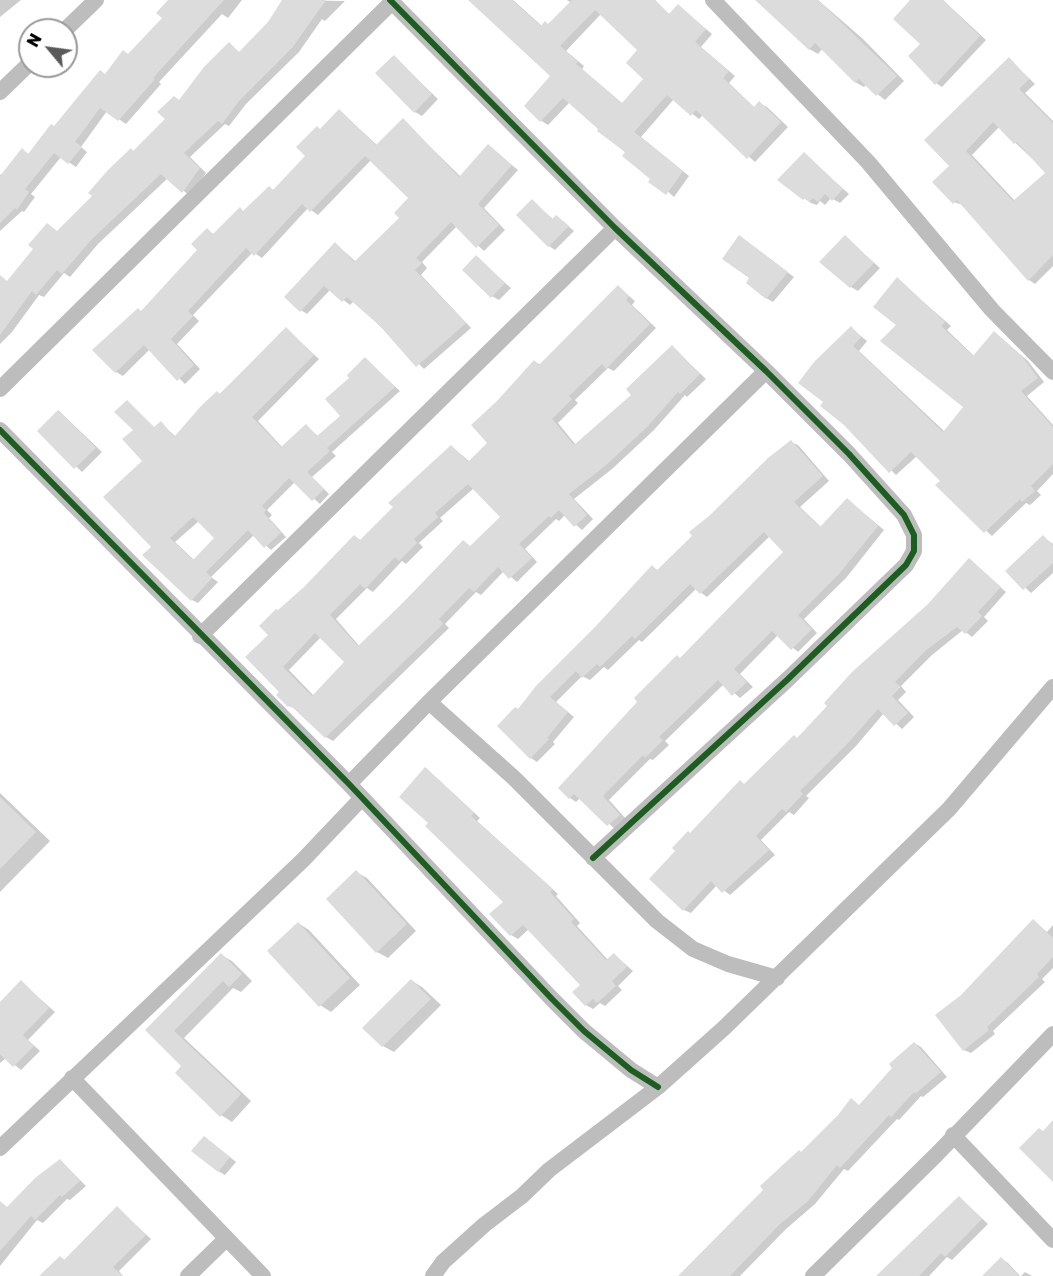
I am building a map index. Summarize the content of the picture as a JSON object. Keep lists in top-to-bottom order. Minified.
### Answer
{"north":"top left"}
